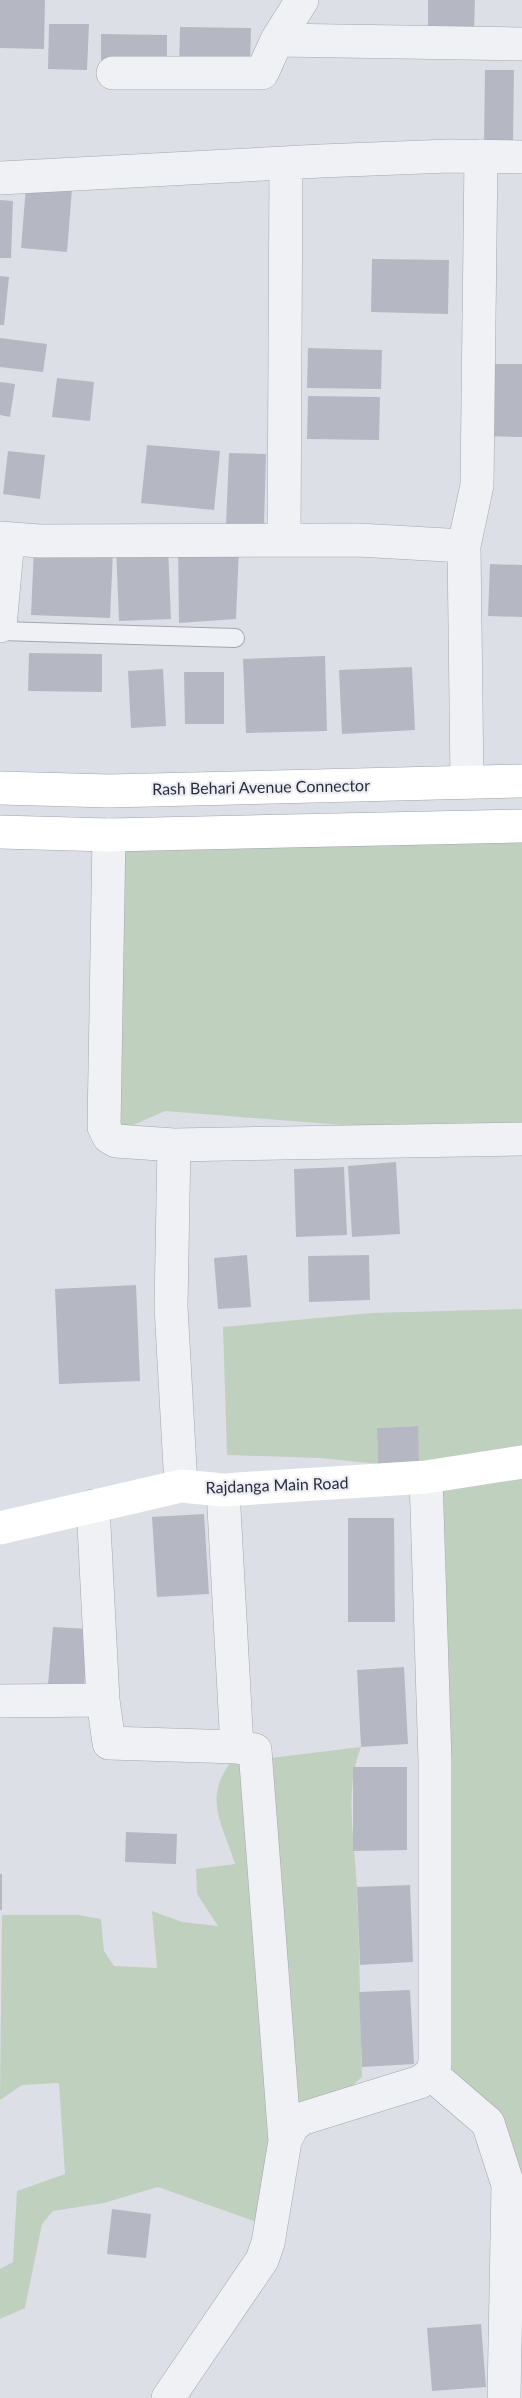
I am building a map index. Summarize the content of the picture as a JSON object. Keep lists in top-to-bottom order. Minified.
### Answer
{"streets":{"main road":["Rash Behari Avenue Connector","Rajdanga Main Road"]}}
